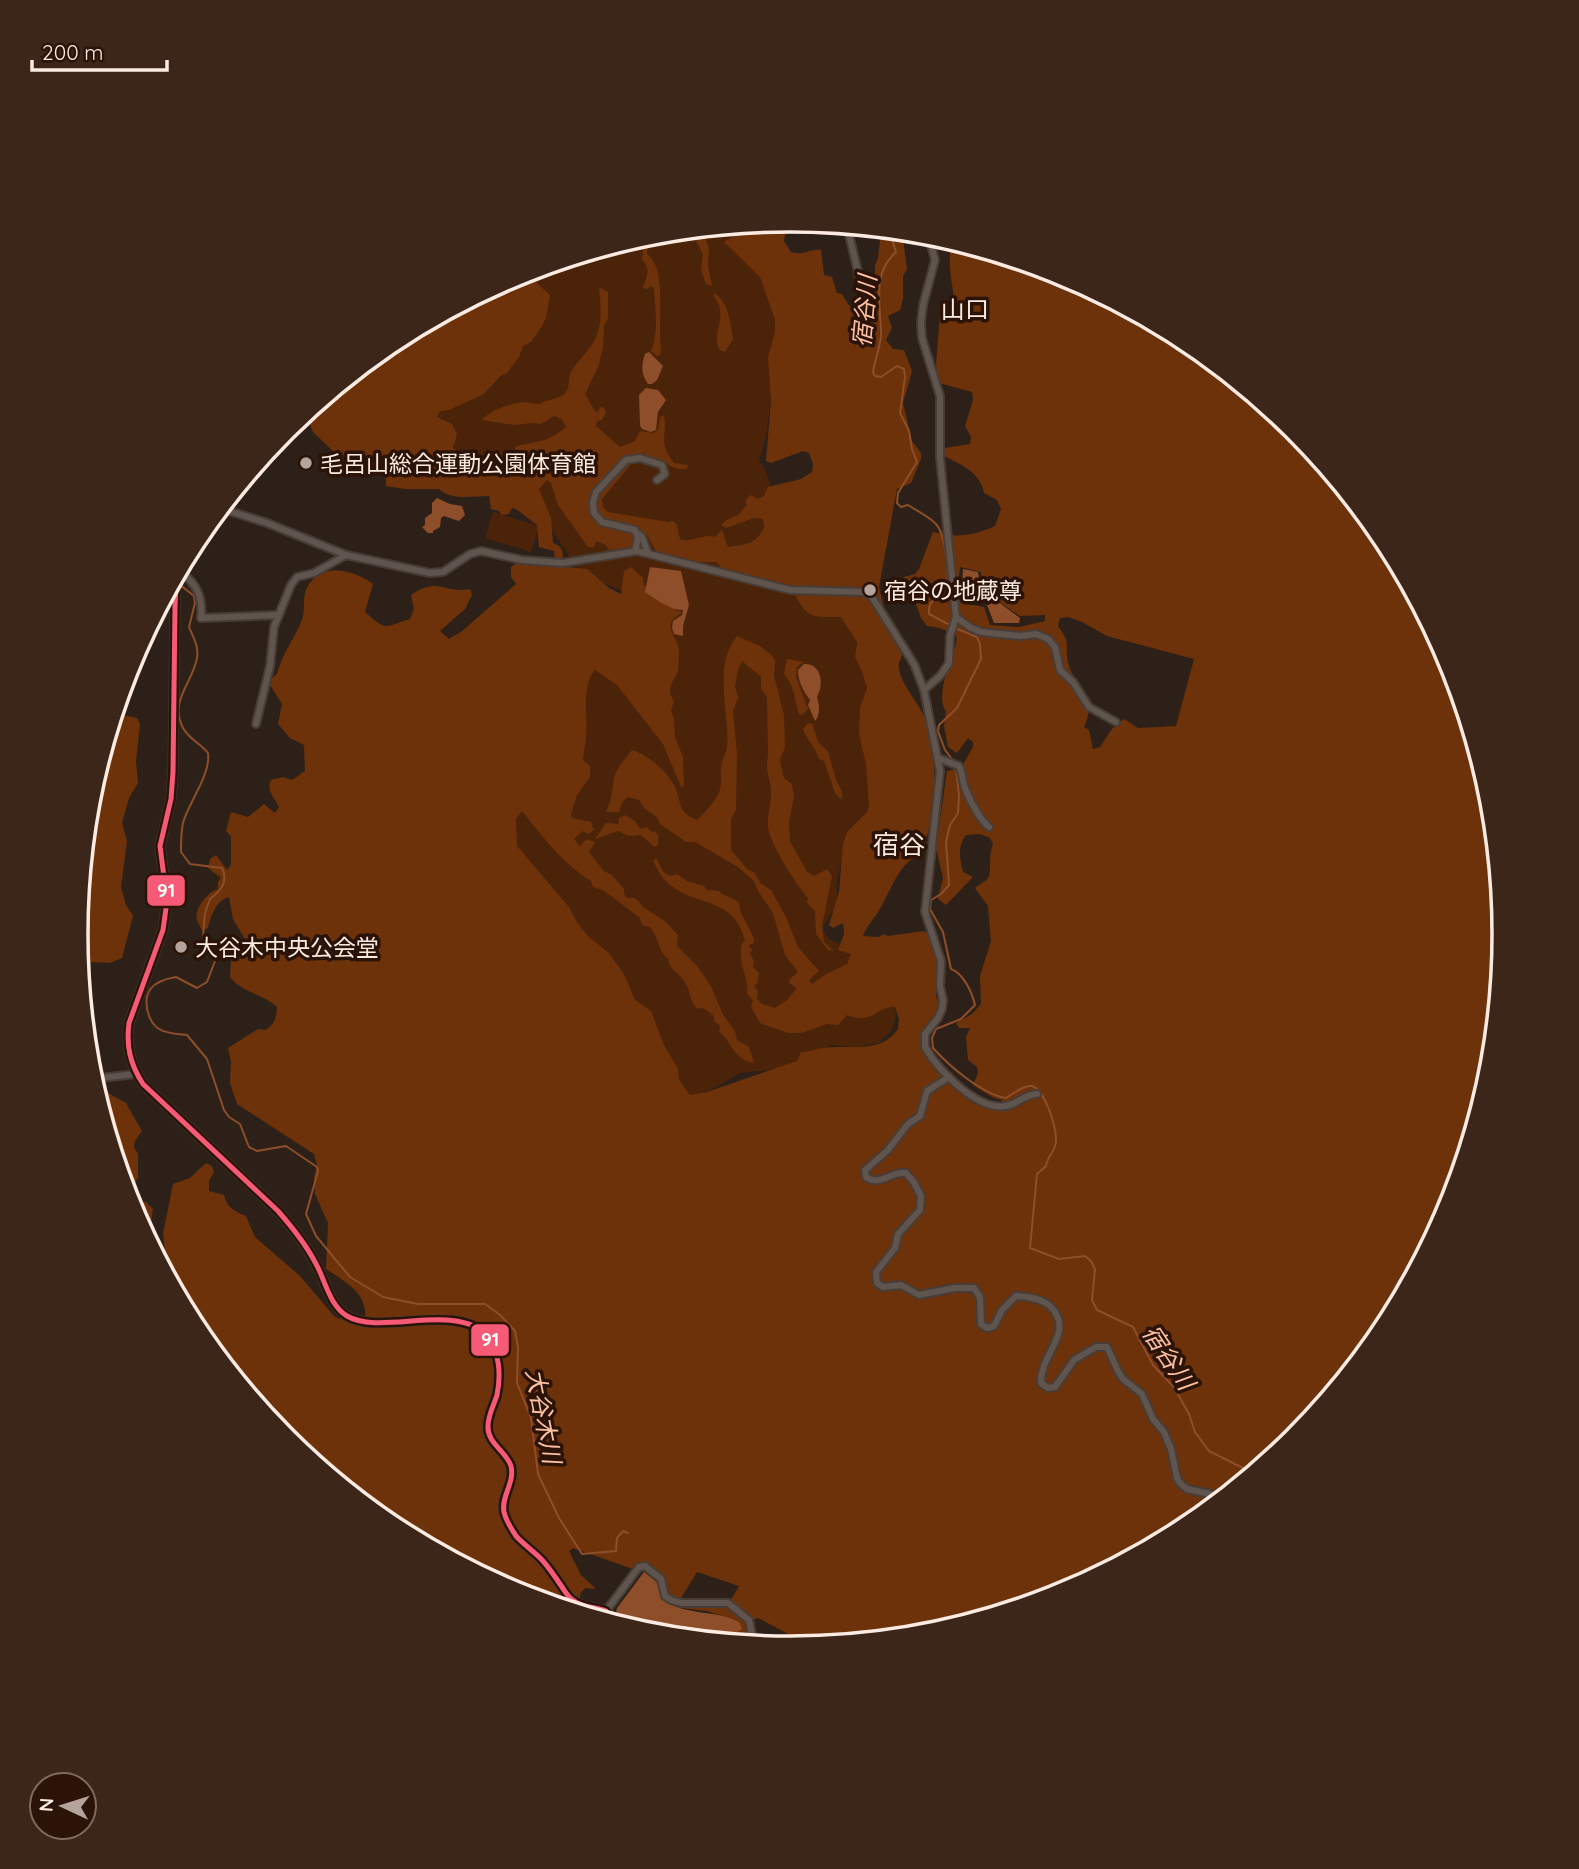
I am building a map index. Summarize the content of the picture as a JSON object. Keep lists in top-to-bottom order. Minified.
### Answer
{"districts":["山口","宿谷"],"water":["宿谷川","大谷木川"],"places":["毛呂山総合運動公園体育館","宿谷の地蔵尊","大谷木中央公会堂"],"lines":["transit line 91"],"scale_bar":"200 m","north":"left"}
